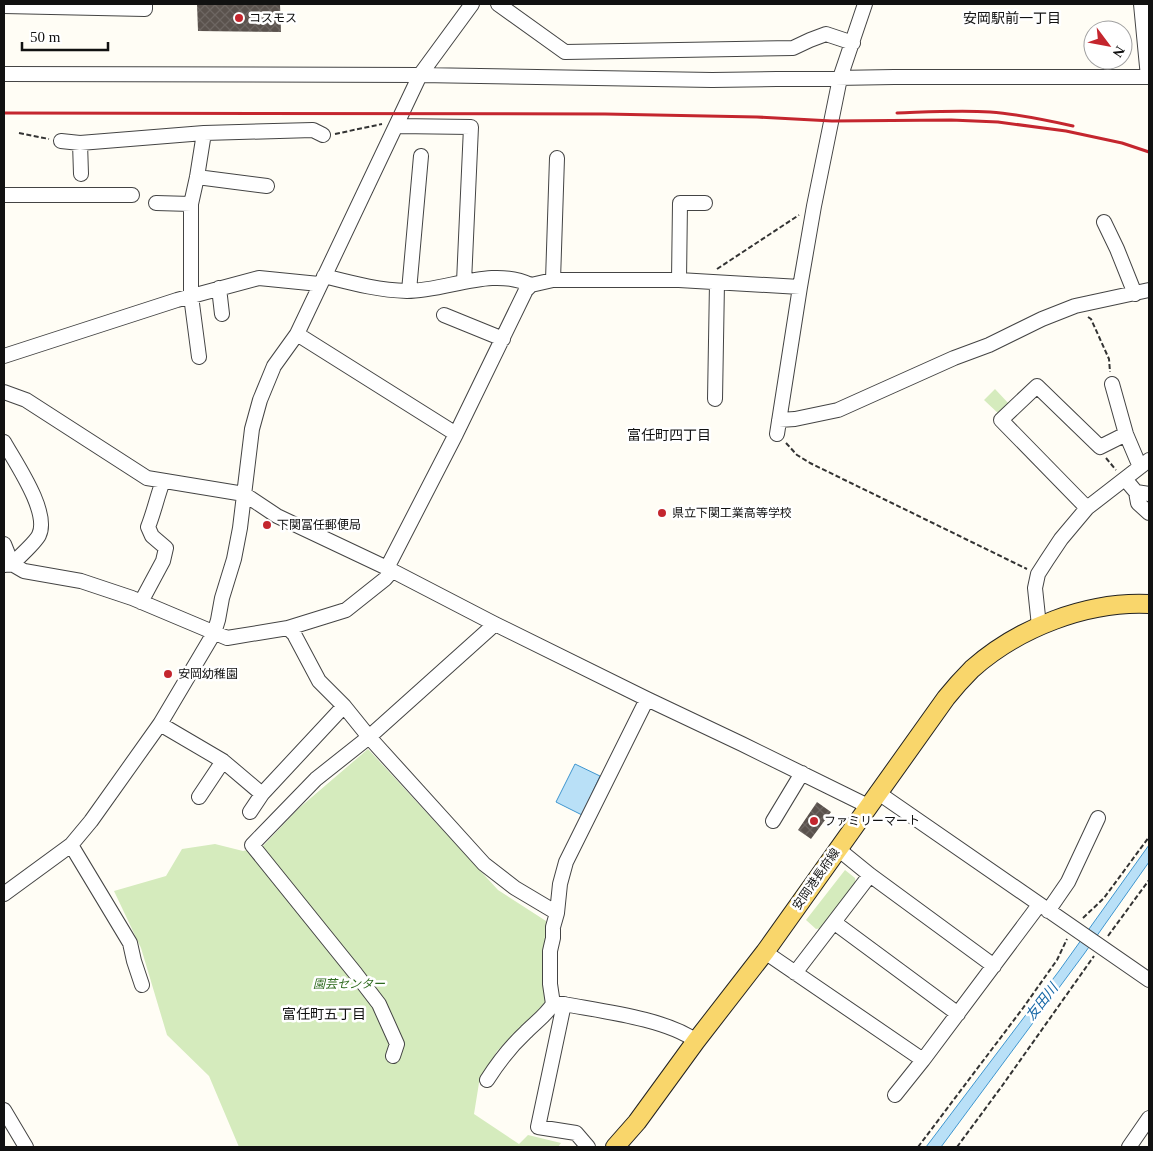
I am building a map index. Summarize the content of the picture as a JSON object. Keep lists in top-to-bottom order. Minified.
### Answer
{"streets":{"main road":["安岡港長府線"]},"districts":["安岡駅前一丁目","富任町四丁目","富任町五丁目"],"water":["友田川"],"parks":["園芸センター"],"places":["コスモス","県立下関工業高等学校","下関冨任郵便局","安岡幼稚園","ファミリーマート"],"scale_bar":"50 m","north":"bottom right"}
